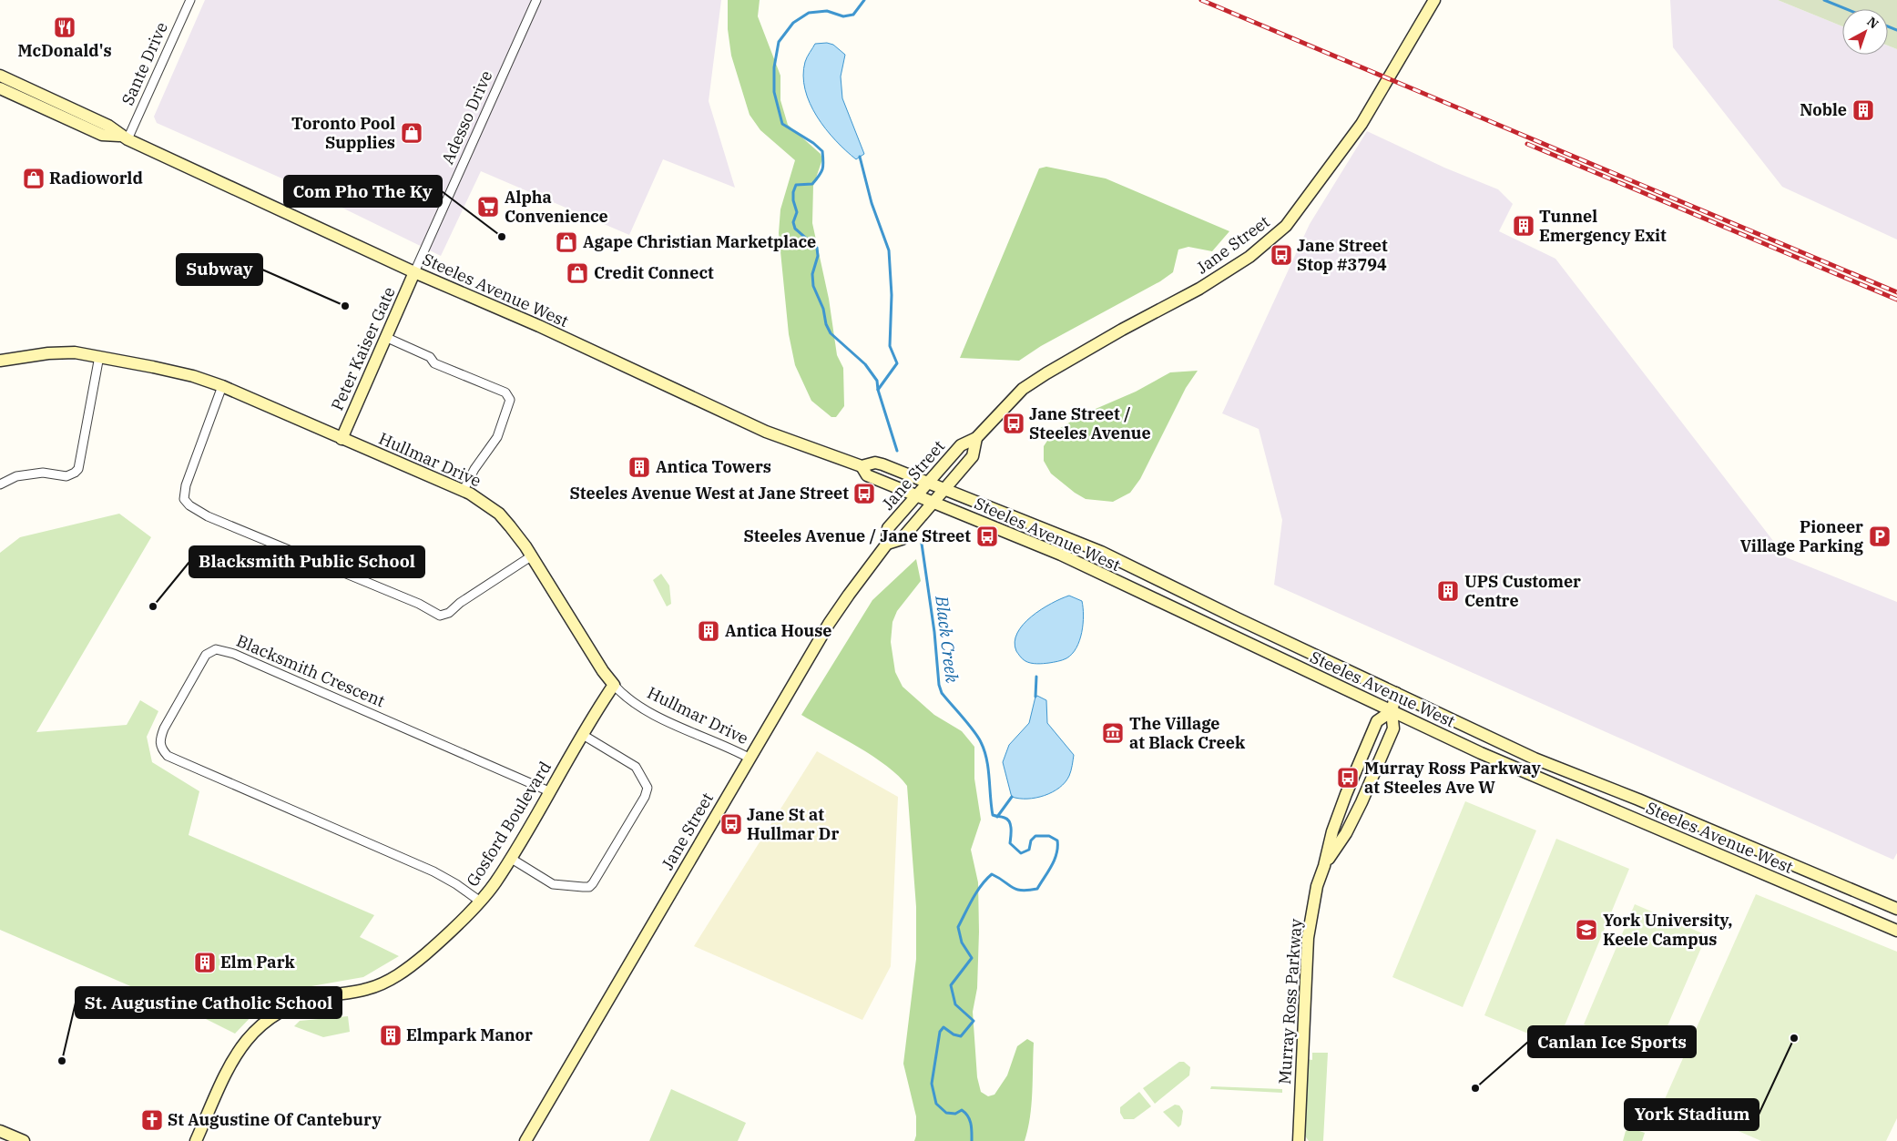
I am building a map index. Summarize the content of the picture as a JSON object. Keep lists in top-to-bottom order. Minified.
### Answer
{"streets":{"main road":["Jane Street","Steeles Avenue West","Peter Kaiser Gate","Hullmar Drive","Gosford Boulevard","Murray Ross Parkway"],"street":["Sante Drive","Adesso Drive","Blacksmith Crescent"]},"crossings":[["Sante Drive","Steeles Avenue West"],["Adesso Drive","Steeles Avenue West"],["Adesso Drive","Peter Kaiser Gate"],["Jane Street","Steeles Avenue West"],["Jane Street","Hullmar Drive"],["Steeles Avenue West","Peter Kaiser Gate"],["Steeles Avenue West","Murray Ross Parkway"],["Peter Kaiser Gate","Hullmar Drive"],["Hullmar Drive","Gosford Boulevard"],["Blacksmith Crescent","Gosford Boulevard"]],"water":["Black Creek"],"places":{"restaurant":["McDonald's"],"building":["Noble","Tunnel Emergency Exit","Antica Towers","UPS Customer Centre","Antica House","Elm Park","Elmpark Manor"],"shop":["Toronto Pool Supplies","Radioworld","Agape Christian Marketplace","Credit Connect"],"supermarket":["Alpha Convenience"],"other":["Com Pho The Ky","Subway","Blacksmith Public School","York Stadium","St. Augustine Catholic School","Canlan Ice Sports"],"bus stop":["Jane Street Stop #3794","Jane Street / Steeles Avenue","Steeles Avenue West at Jane Street","Steeles Avenue / Jane Street","Murray Ross Parkway at Steeles Ave W","Jane St at Hullmar Dr"],"parking":["Pioneer Village Parking"],"museum":["The Village at Black Creek"],"school or university":["York University, Keele Campus"],"church":["St Augustine Of Cantebury"]},"north":"top right"}
